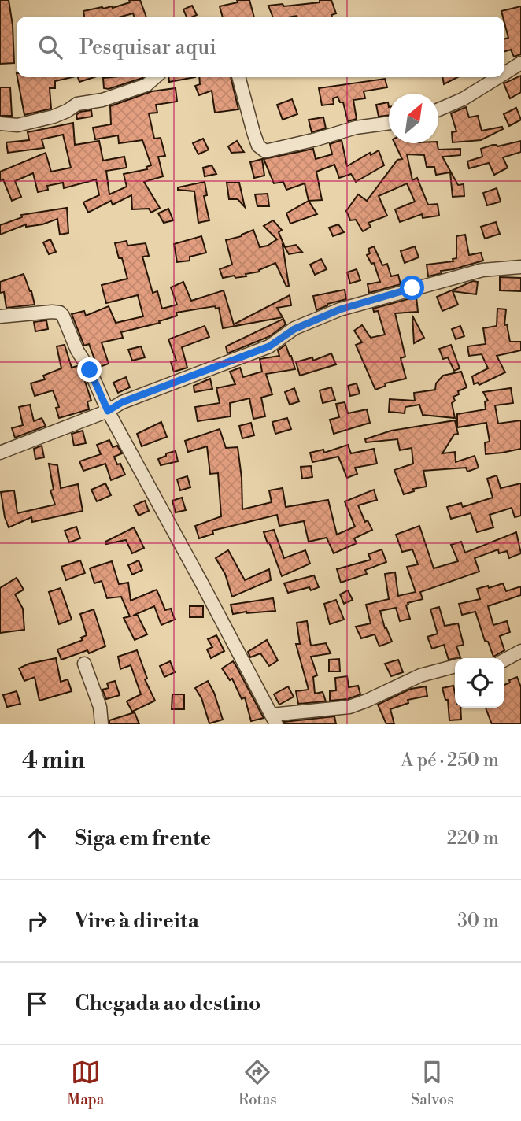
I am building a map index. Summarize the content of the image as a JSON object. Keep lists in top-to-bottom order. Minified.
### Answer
{"north":"top right","page":{"search":"Pesquisar aqui","heading":["4 min","A pé · 250 m"],"list":[["Siga em frente","220 m"],["Vire à direita","30 m"],"Chegada ao destino"],"nav":["Mapa","Rotas","Salvos"]}}
